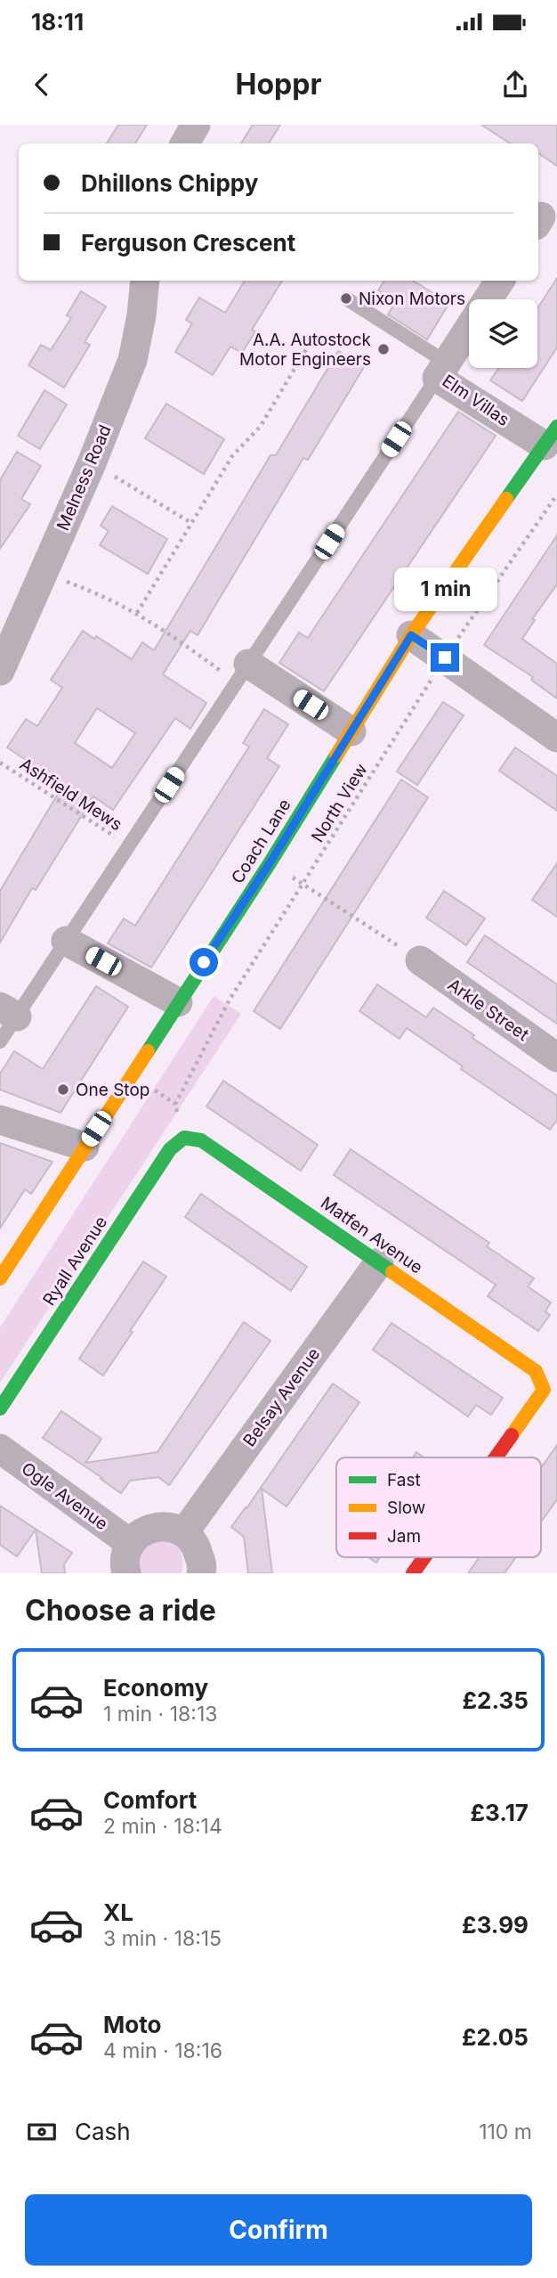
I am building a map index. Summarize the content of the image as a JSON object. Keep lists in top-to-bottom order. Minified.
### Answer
{"streets":{"street":["Elm Villas","Melness Road","Coach Lane","Arkle Street","Matfen Avenue","Ryall Avenue","Belsay Avenue","Ogle Avenue"],"path":["Ashfield Mews","North View"]},"crossings":[["Elm Villas","Coach Lane"],["North View","Matfen Avenue"],["North View","Ryall Avenue"],["Matfen Avenue","Ryall Avenue"],["Matfen Avenue","Belsay Avenue"]],"places":["Nixon Motors","A.A. Autostock Motor Engineers","One Stop"],"legend":["Fast","Slow","Jam"],"page":{"status":"18:11","header":"Hoppr","banner":["Dhillons Chippy","Ferguson Crescent"],"bubble":"1 min","heading":"Choose a ride","list":[{"name":"Economy","note":"1 min · 18:13","value":"£2.35"},{"name":"Comfort","note":"2 min · 18:14","value":"£3.17"},{"name":"XL","note":"3 min · 18:15","value":"£3.99"},{"name":"Moto","note":"4 min · 18:16","value":"£2.05"}],"pay":["Cash","110 m"],"buttons":"Confirm"}}
